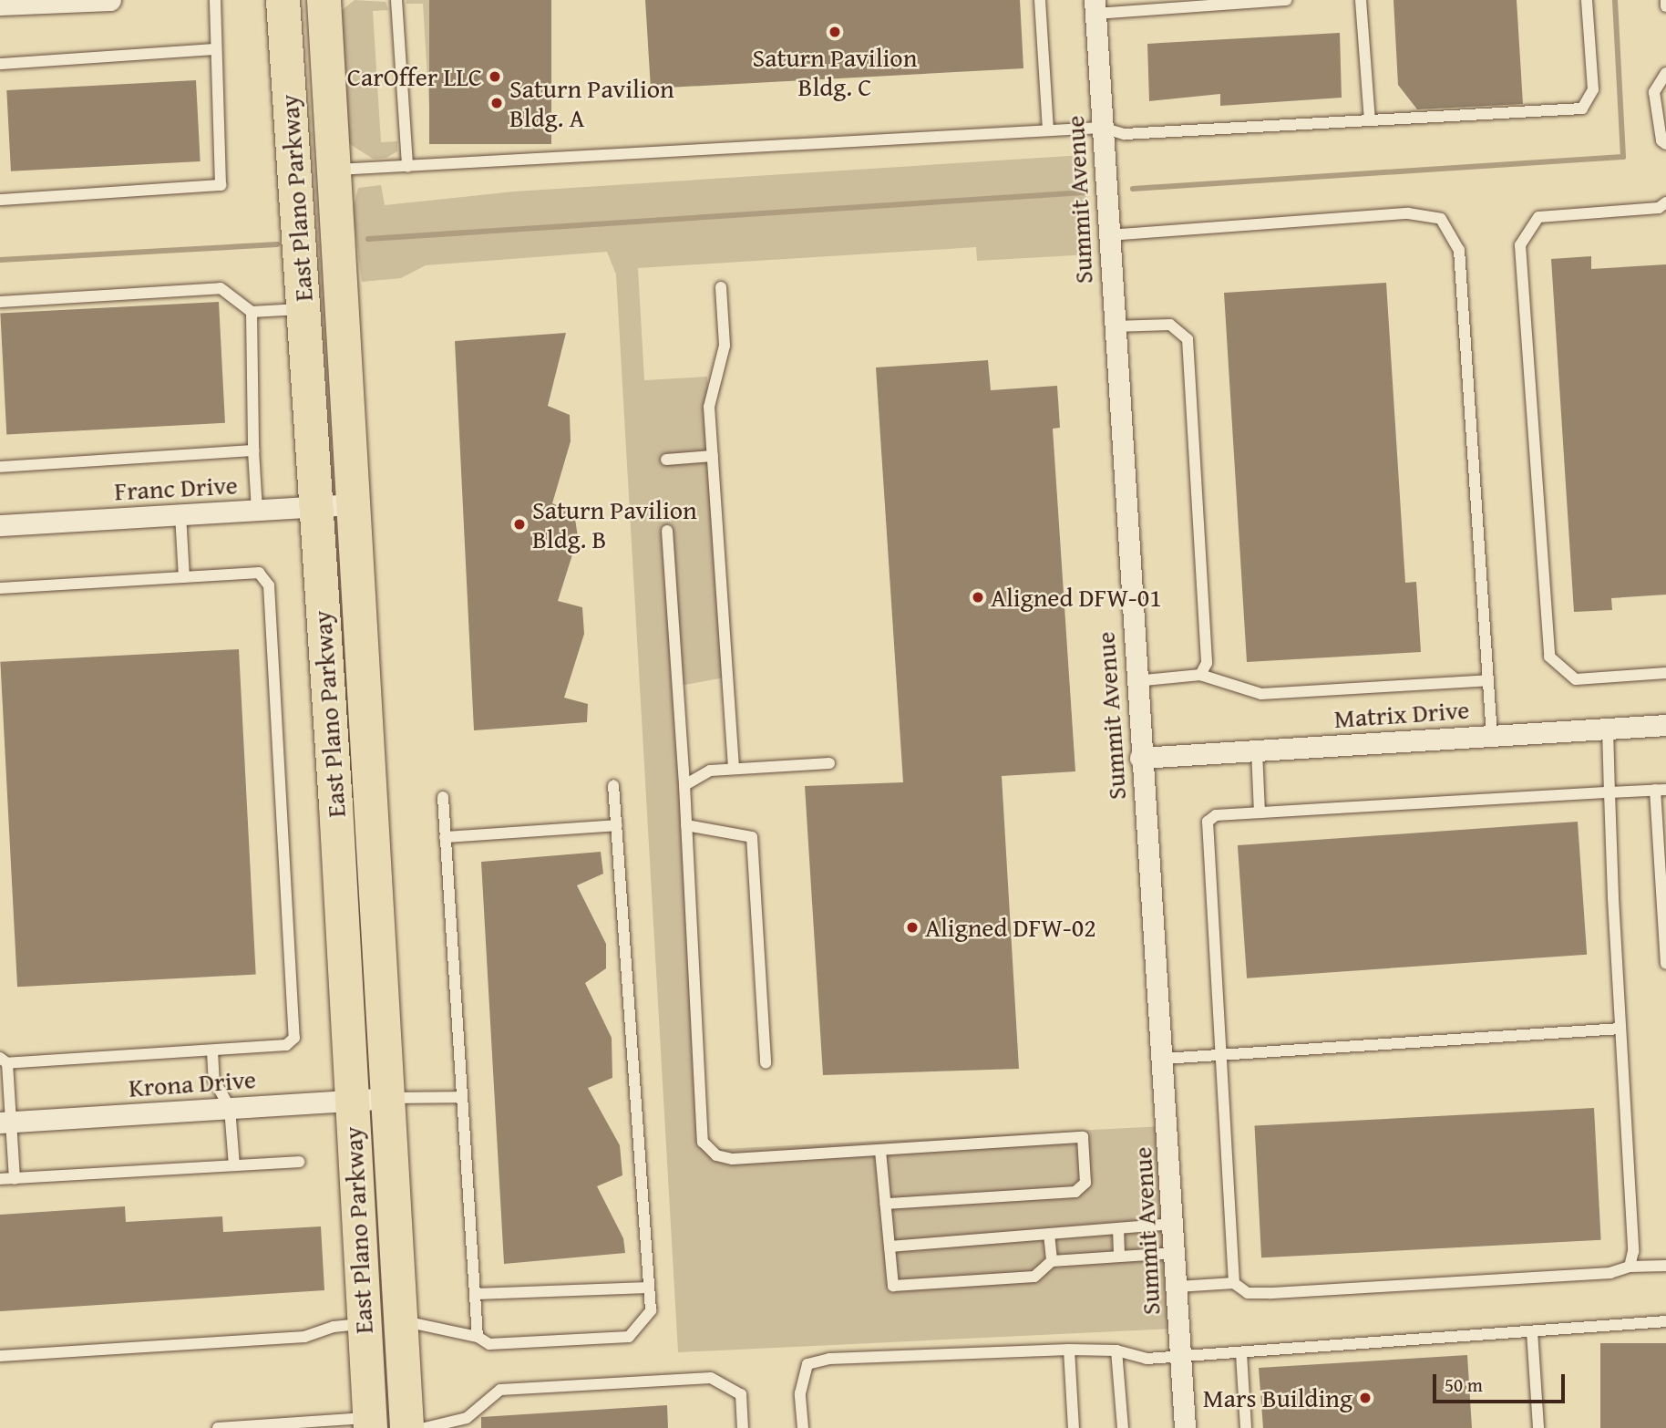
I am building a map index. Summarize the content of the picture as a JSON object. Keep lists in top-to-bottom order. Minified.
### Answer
{"streets":{"main road":["East Plano Parkway"],"street":["Summit Avenue","Franc Drive","Matrix Drive","Krona Drive"]},"crossings":[["East Plano Parkway","Franc Drive"],["East Plano Parkway","Krona Drive"],["Summit Avenue","Matrix Drive"]],"places":["Saturn Pavilion Bldg. C","CarOffer LLC","Saturn Pavilion Bldg. A","Saturn Pavilion Bldg. B","Aligned DFW-01","Aligned DFW-02","Mars Building"],"scale_bar":"50 m"}
